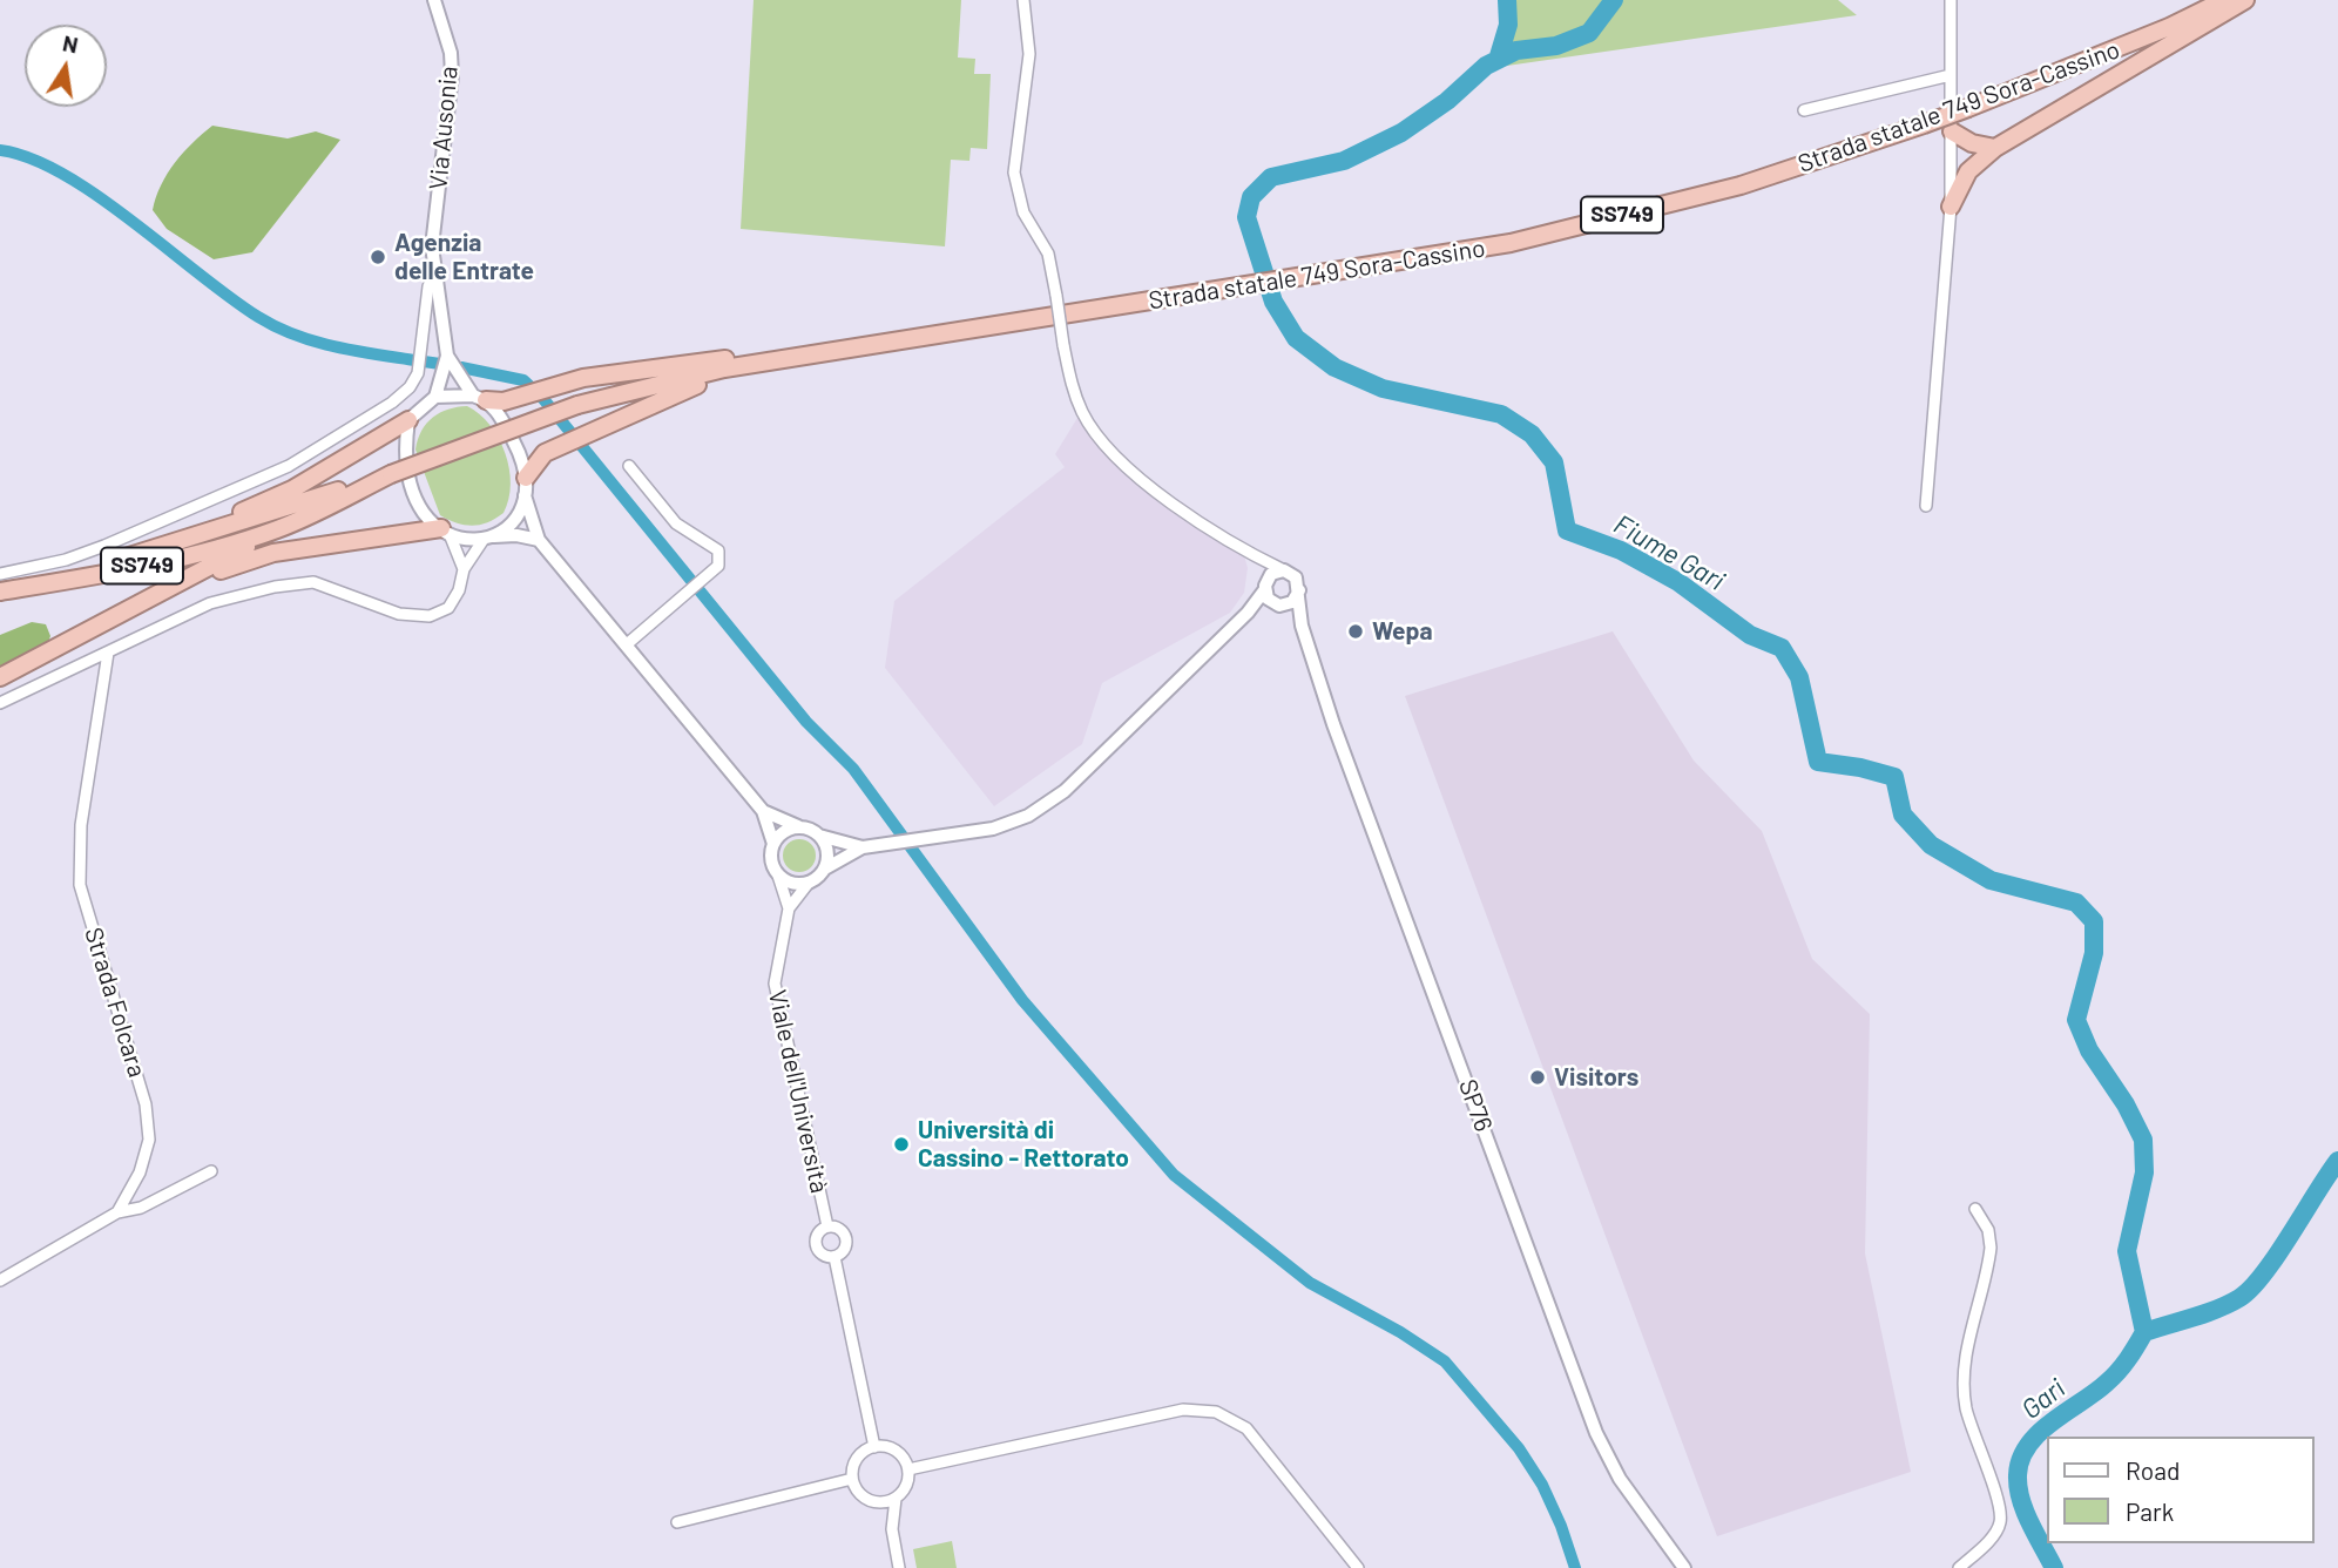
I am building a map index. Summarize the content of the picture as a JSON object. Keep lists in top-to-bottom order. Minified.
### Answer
{"streets":{"highway":["Strada statale 749 Sora-Cassino","SS749"],"street":["Via Ausonia","Strada Folcara","Viale dell'Università","SP76"]},"water":["Fiume Gari","Gari"],"places":["Agenzia delle Entrate","Wepa","Visitors","Università di Cassino - Rettorato"],"legend":["Road","Park"],"north":"top"}
